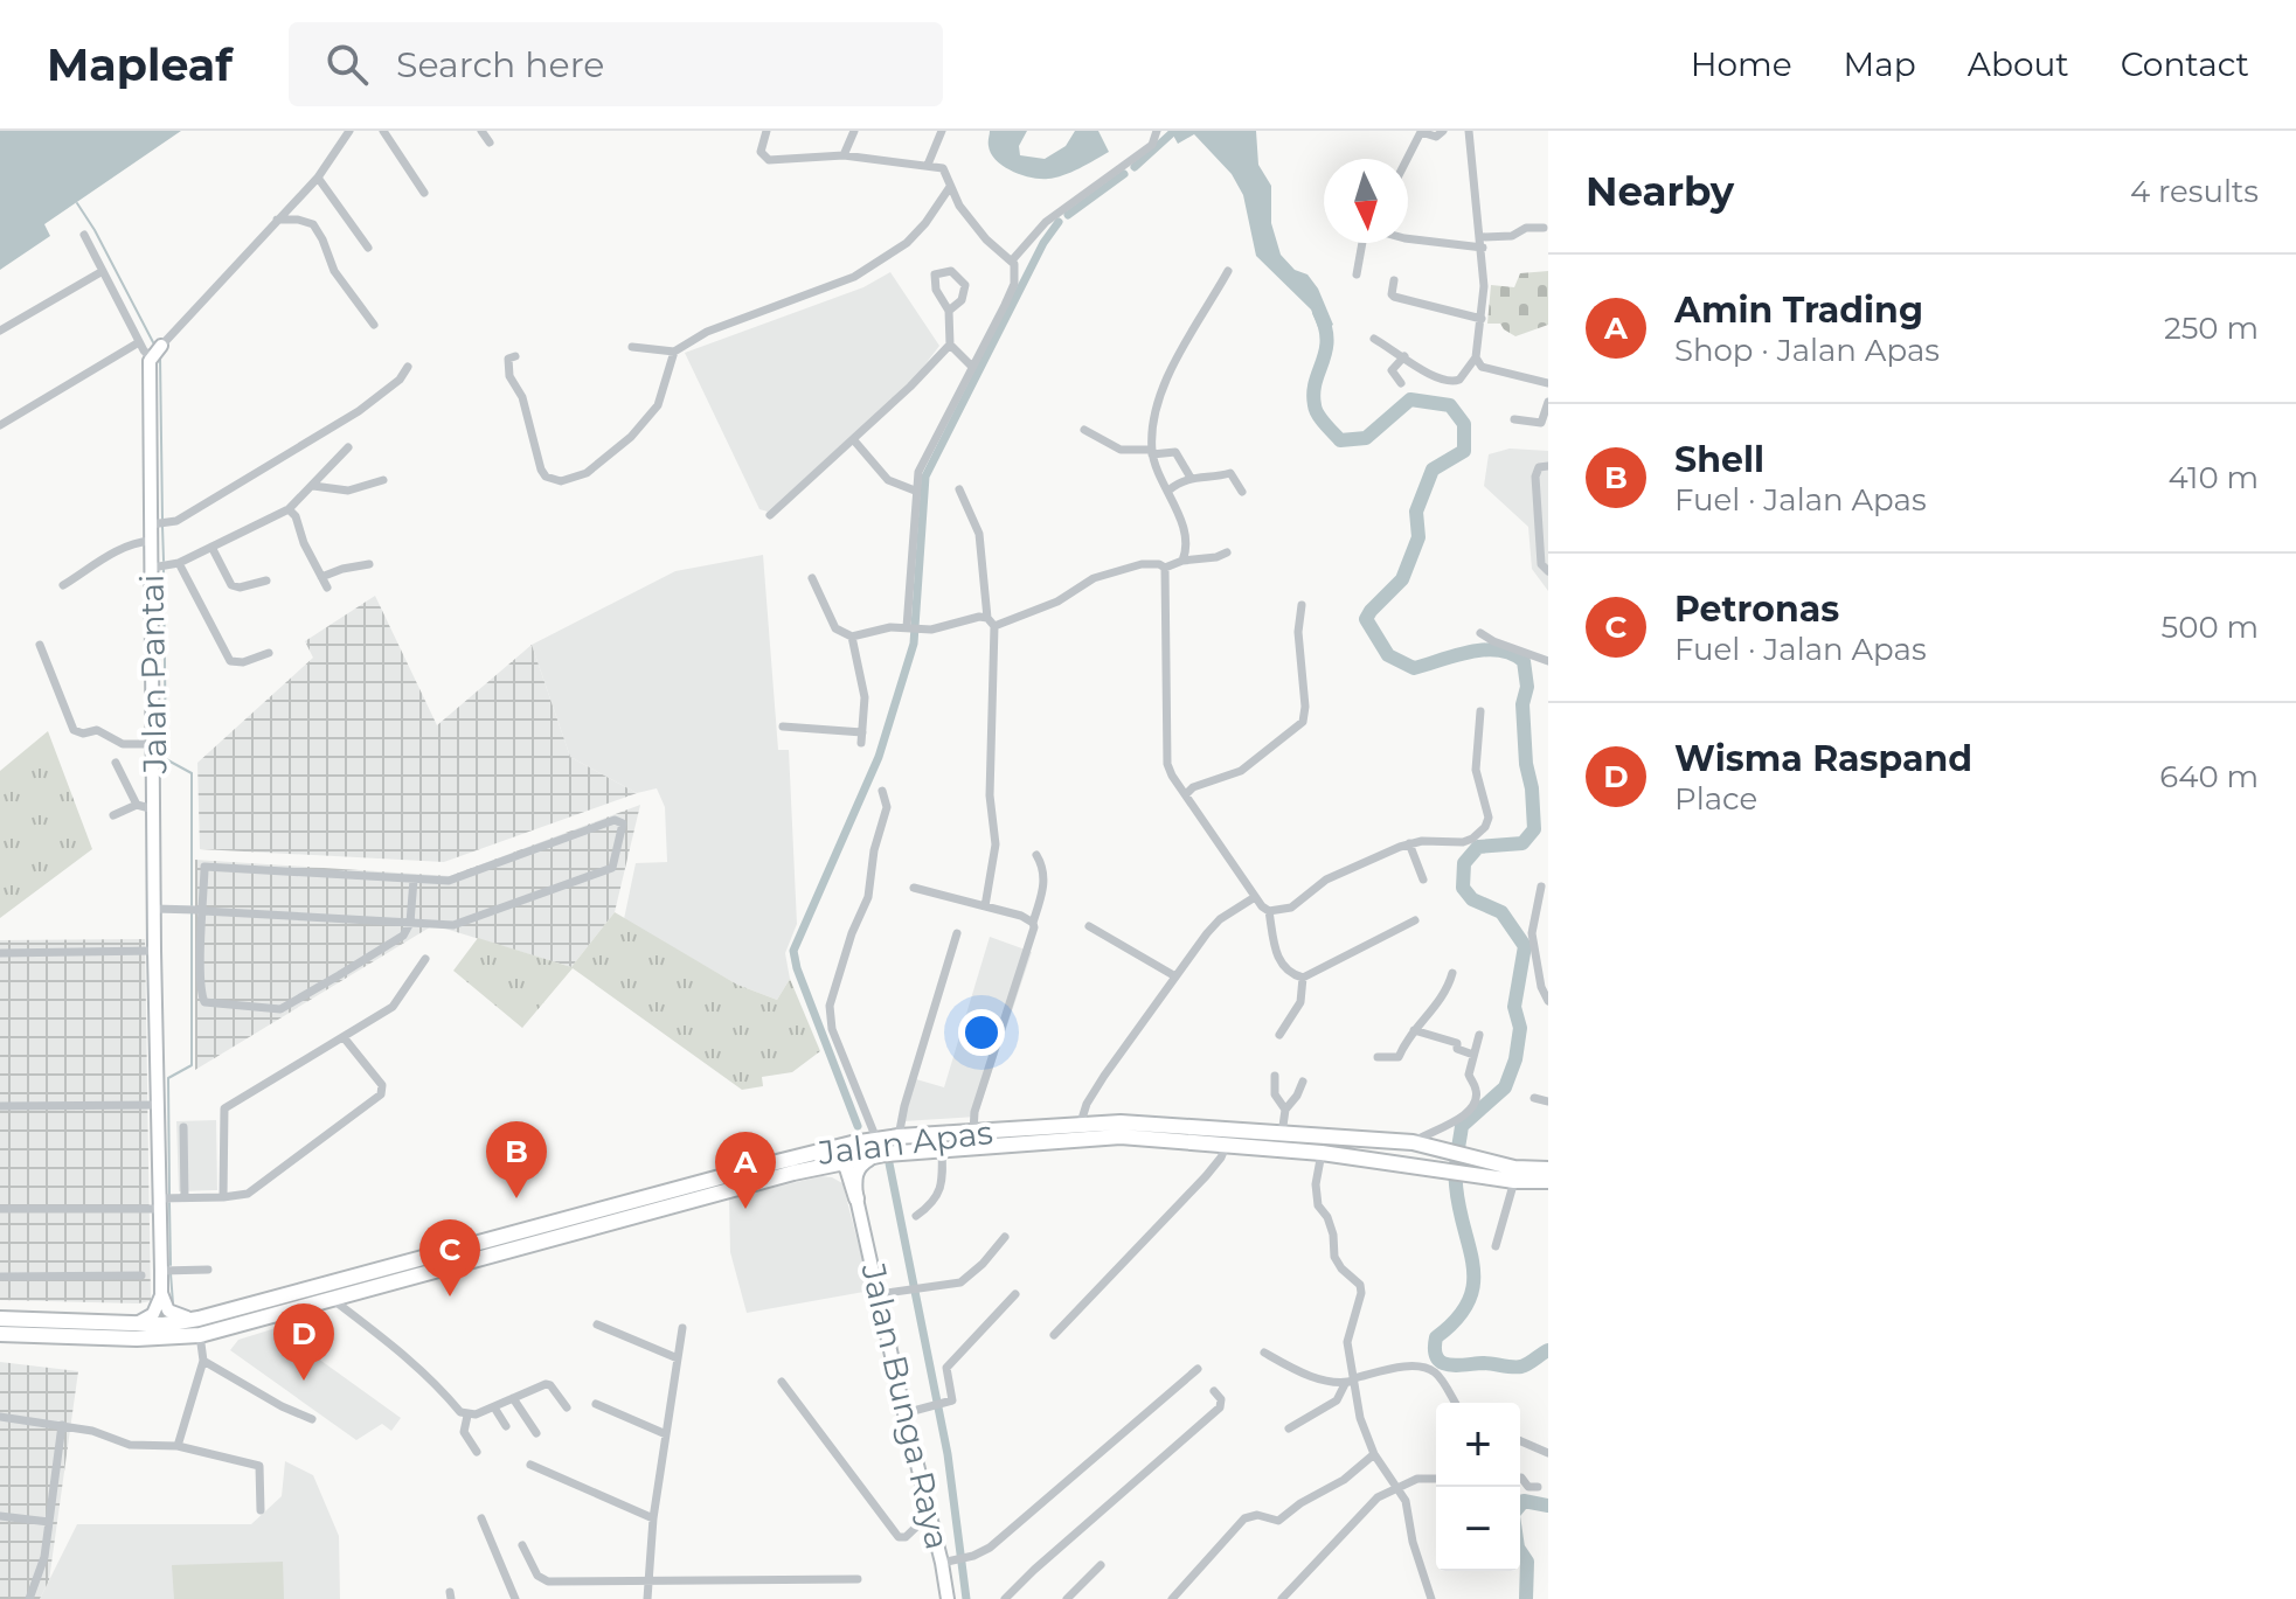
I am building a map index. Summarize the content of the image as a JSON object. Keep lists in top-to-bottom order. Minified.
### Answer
{"streets":{"highway":["Jalan Apas"],"street":["Jalan Pantai","Jalan Bunga Raya"]},"north":"bottom","page":{"header":"Mapleaf","search":"Search here","nav":["Home","Map","About","Contact"],"heading":["Nearby","4 results"],"list":[{"mark":"A","name":"Amin Trading","note":"Shop · Jalan Apas","value":"250 m"},{"mark":"B","name":"Shell","note":"Fuel · Jalan Apas","value":"410 m"},{"mark":"C","name":"Petronas","note":"Fuel · Jalan Apas","value":"500 m"},{"mark":"D","name":"Wisma Raspand","note":"Place","value":"640 m"}],"pins":["B","A","C","D"],"map_buttons":["+","−"]}}
